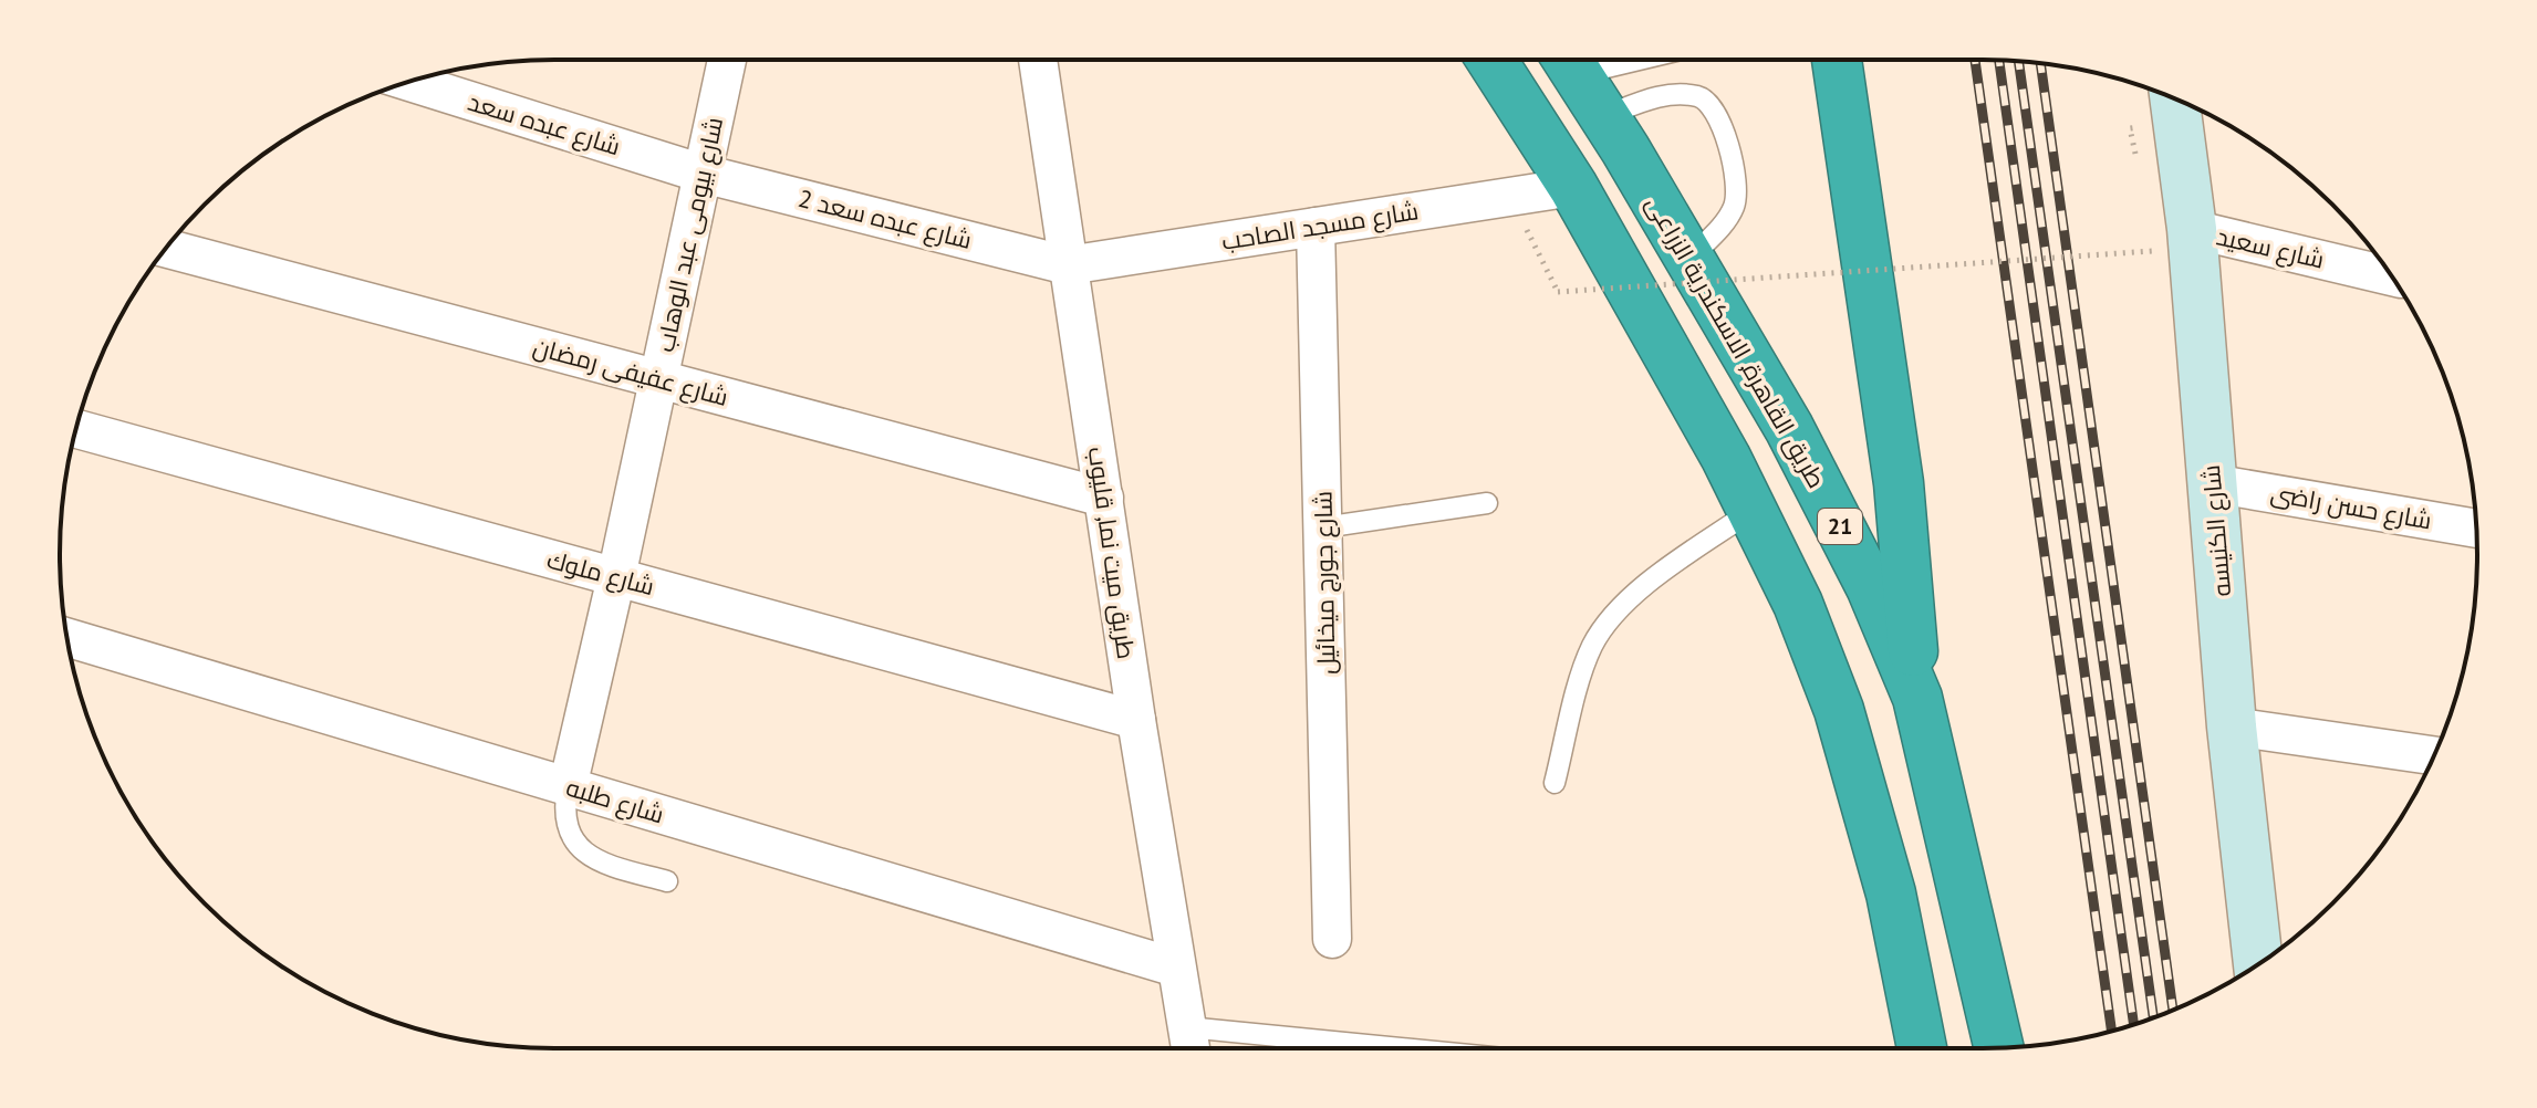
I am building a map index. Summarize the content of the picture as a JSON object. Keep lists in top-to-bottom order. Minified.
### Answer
{"streets":{"highway":["طريق القاهرة, الاسكندرية الزراعى","21"],"main road":["شارع الكنيسه"],"street":["شارع عبده سعد","شارع عبده سعد 2","شارع مسجد الصاحب","شارع بيومى عبد الوهاب","شارع سعيد","شارع عفيفى رمضان","شارع حسن راضى","طريق ميت نما, قليوب","شارع ملوك","شارع جورج ميخائيل","شارع طلبه"]},"crossings":[["شارع عبده سعد","شارع عبده سعد 2"],["شارع عبده سعد","شارع بيومى عبد الوهاب"],["شارع عبده سعد 2","شارع مسجد الصاحب"],["شارع عبده سعد 2","شارع بيومى عبد الوهاب"],["شارع عبده سعد 2","طريق ميت نما, قليوب"],["شارع مسجد الصاحب","طريق ميت نما, قليوب"],["شارع مسجد الصاحب","شارع جورج ميخائيل"],["شارع بيومى عبد الوهاب","شارع عفيفى رمضان"],["شارع بيومى عبد الوهاب","شارع ملوك"],["شارع بيومى عبد الوهاب","شارع طلبه"],["شارع سعيد","شارع الكنيسه"],["شارع عفيفى رمضان","طريق ميت نما, قليوب"],["شارع حسن راضى","شارع الكنيسه"],["طريق ميت نما, قليوب","شارع ملوك"],["طريق ميت نما, قليوب","شارع طلبه"]]}
